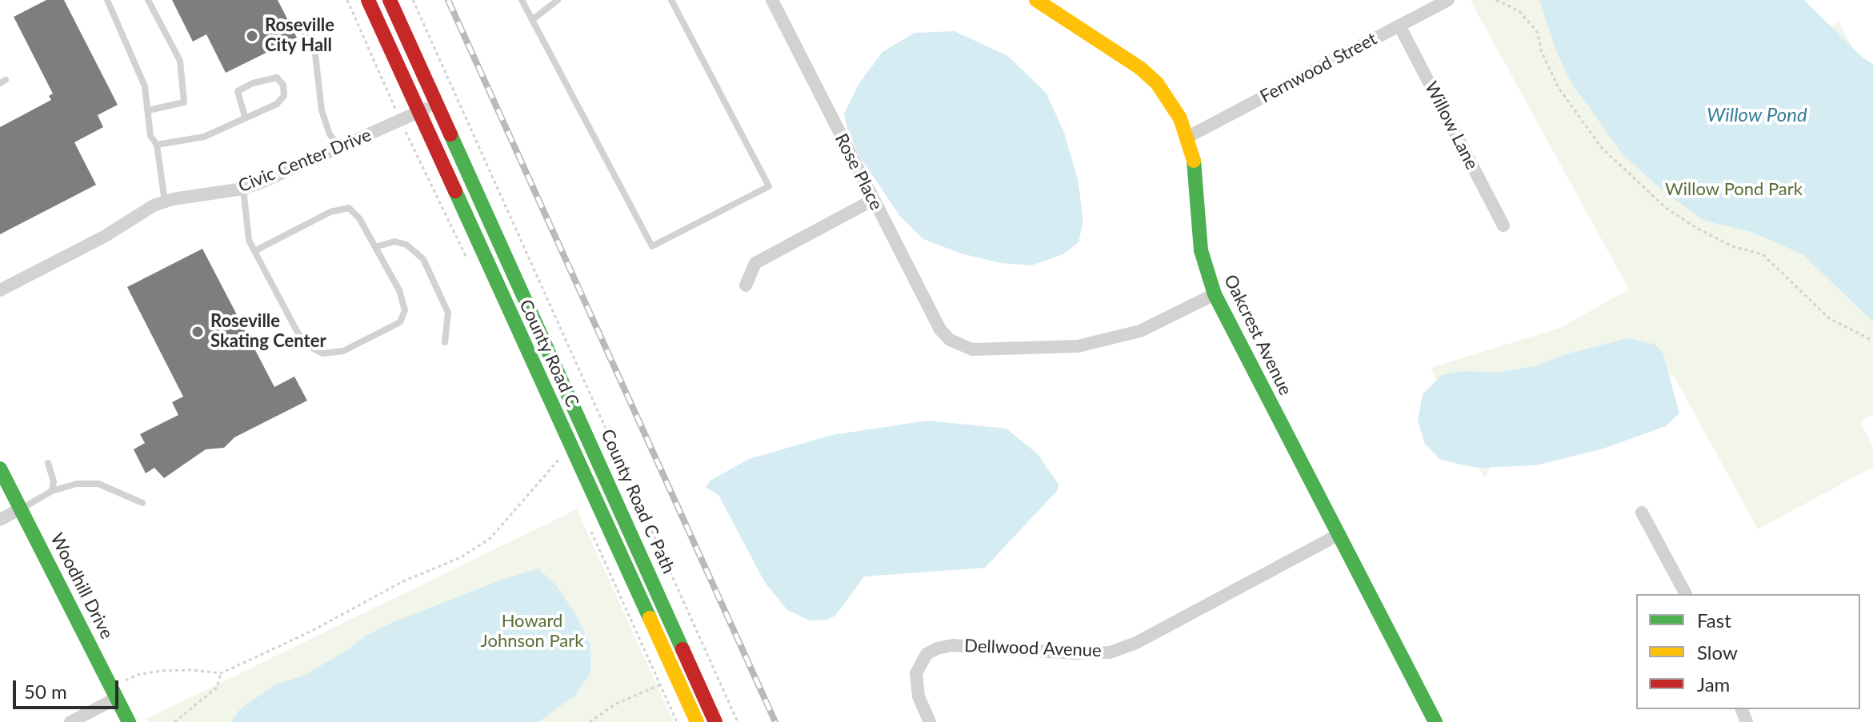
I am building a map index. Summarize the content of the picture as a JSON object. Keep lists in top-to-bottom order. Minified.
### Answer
{"streets":{"main road":["Oakcrest Avenue","County Road C","Woodhill Drive"],"street":["Fernwood Street","Willow Lane","Civic Center Drive","Rose Place","Dellwood Avenue"],"path":["County Road C Path"]},"crossings":[["Fernwood Street","Willow Lane"],["Fernwood Street","Oakcrest Avenue"],["Civic Center Drive","County Road C"],["Rose Place","Oakcrest Avenue"],["Oakcrest Avenue","Dellwood Avenue"]],"water":["Willow Pond"],"parks":["Willow Pond Park","Howard Johnson Park"],"places":["Roseville City Hall","Roseville Skating Center"],"legend":["Fast","Slow","Jam"],"scale_bar":"50 m"}
